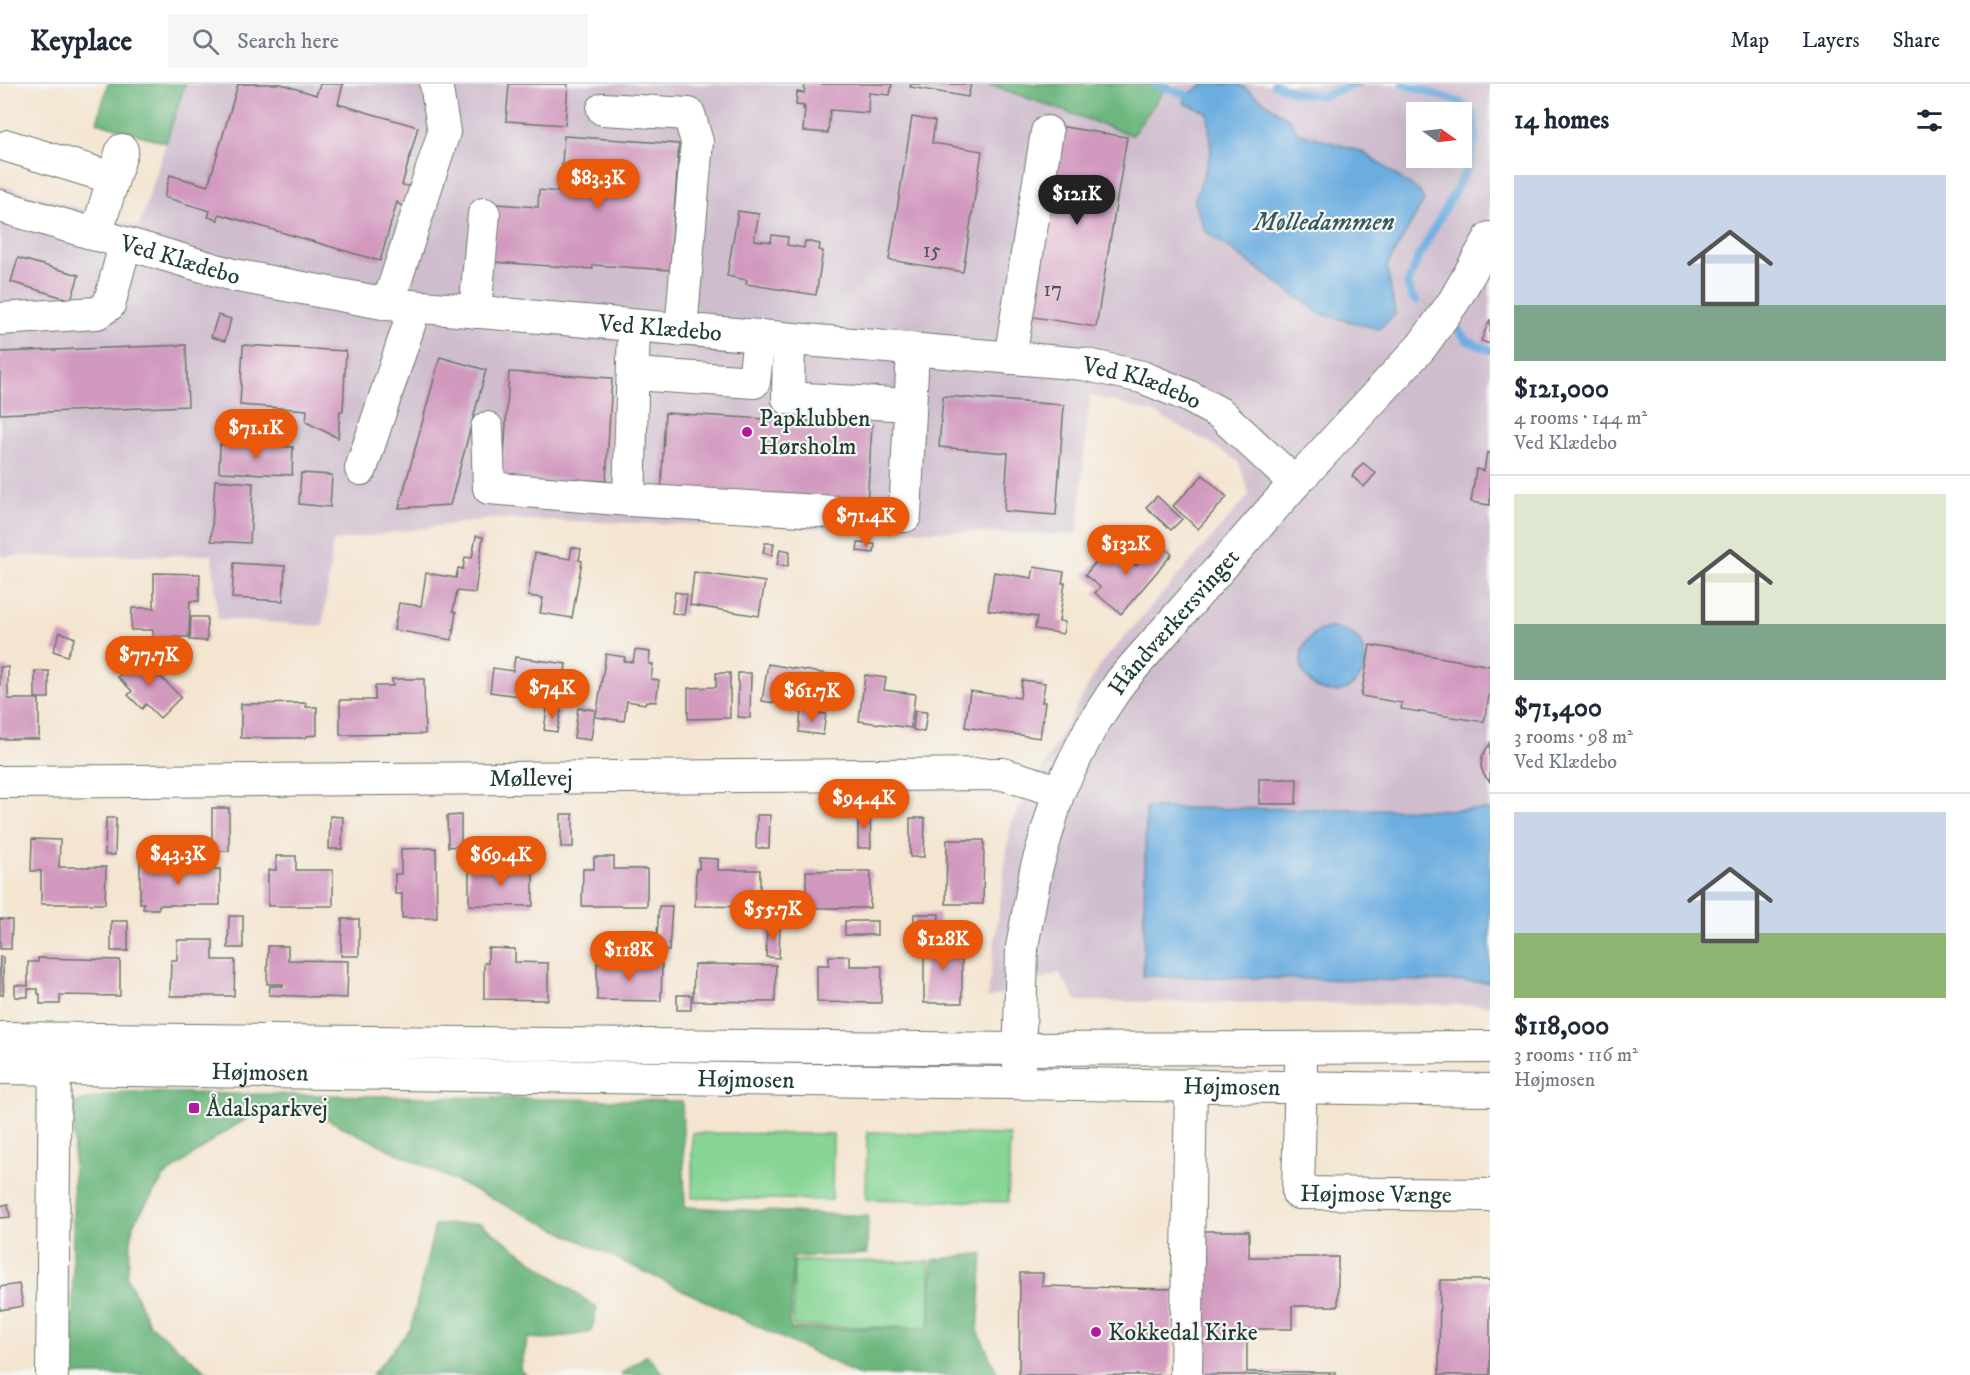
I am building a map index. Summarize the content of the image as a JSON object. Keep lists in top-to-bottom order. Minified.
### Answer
{"streets":{"street":["Ved Klædebo","Håndværkersvinget","Møllevej","Højmosen","Højmose Vænge"]},"crossings":[["Ved Klædebo","Håndværkersvinget"],["Håndværkersvinget","Møllevej"],["Håndværkersvinget","Højmosen"],["Højmosen","Højmose Vænge"]],"water":["Mølledammen"],"places":{"other":["Papklubben Hørsholm","Kokkedal Kirke"],"transit":["Ådalsparkvej"]},"house_numbers":["15","17"],"north":"right","page":{"header":"Keyplace","search":"Search here","nav":["Map","Layers","Share"],"heading":"14 homes","list":[{"name":"$121,000","note":"4 rooms · 144 m² · Ved Klædebo"},{"name":"$71,400","note":"3 rooms · 98 m² · Ved Klædebo"},{"name":"$118,000","note":"3 rooms · 116 m² · Højmosen"}],"price":["$83.3K","$121K","$71.1K","$71.4K","$132K","$77.7K","$74K","$61.7K","$94.4K","$43.3K","$69.4K","$55.7K","$128K","$118K"]}}
